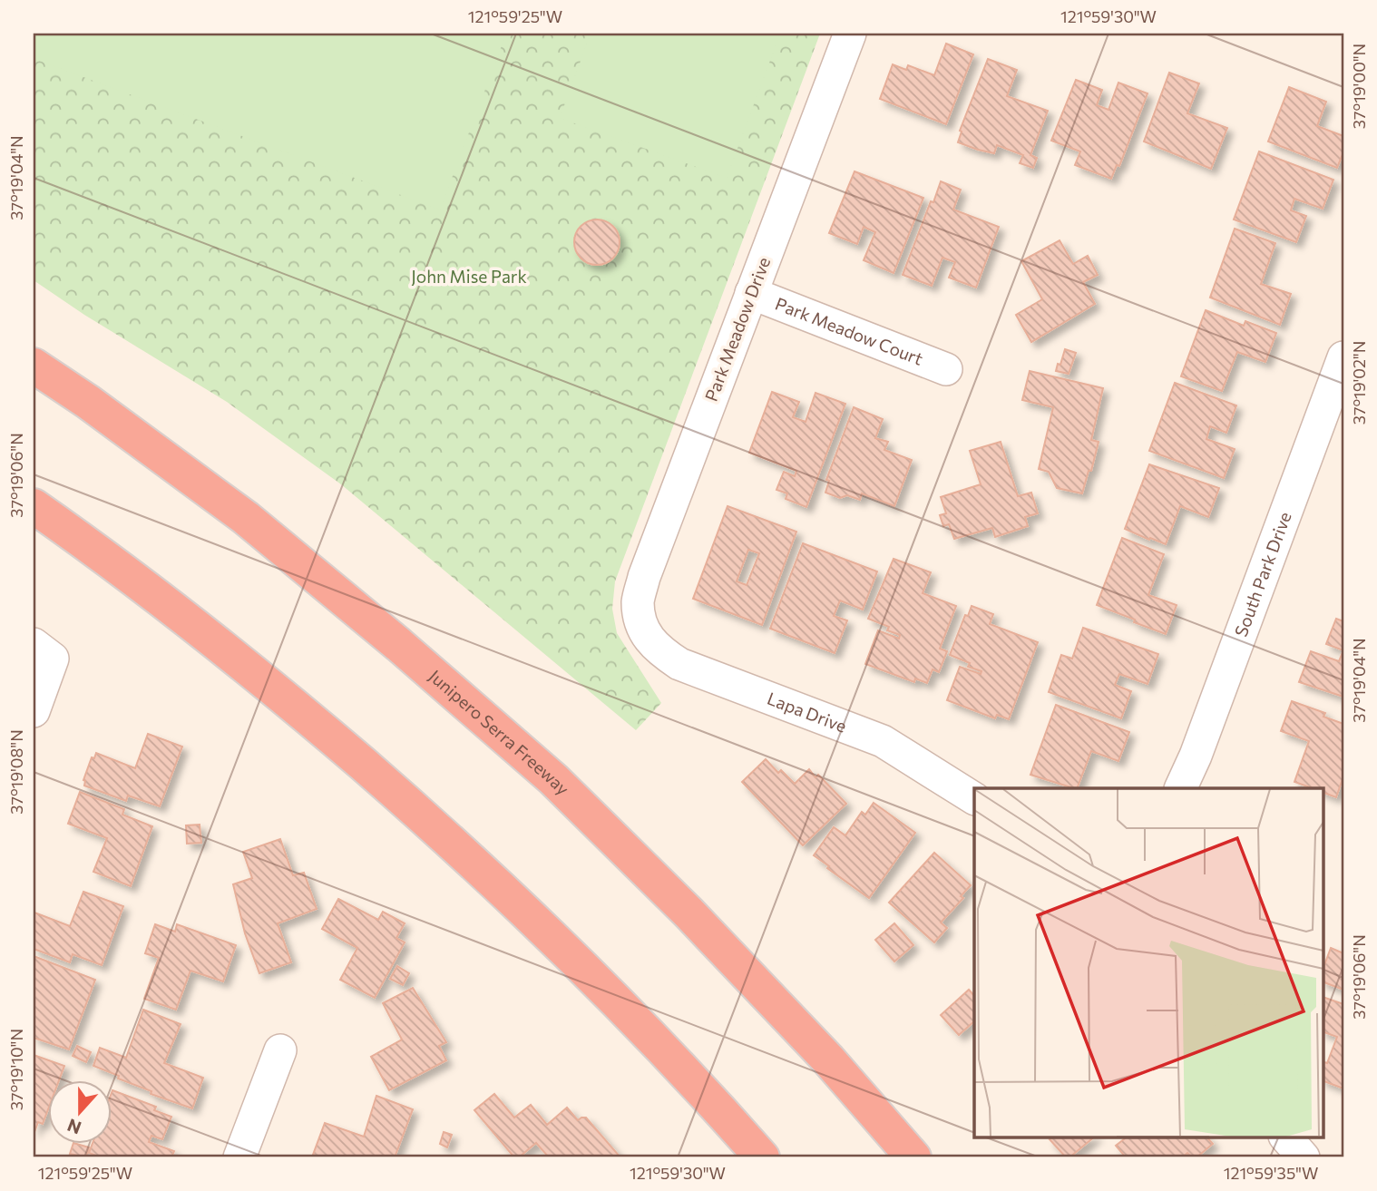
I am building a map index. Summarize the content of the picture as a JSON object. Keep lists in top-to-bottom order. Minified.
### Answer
{"streets":{"highway":["Junipero Serra Freeway"],"street":["Park Meadow Drive","Park Meadow Court","South Park Drive","Lapa Drive"]},"crossings":[["Park Meadow Drive","Park Meadow Court"],["Park Meadow Drive","Lapa Drive"]],"parks":["John Mise Park"],"north":"bottom","coordinates":["121°59'25\"W","121°59'30\"W","37°19'00\"N","37°19'04\"N","37°19'02\"N","37°19'06\"N","37°19'08\"N","37°19'10\"N","121°59'35\"W"]}
